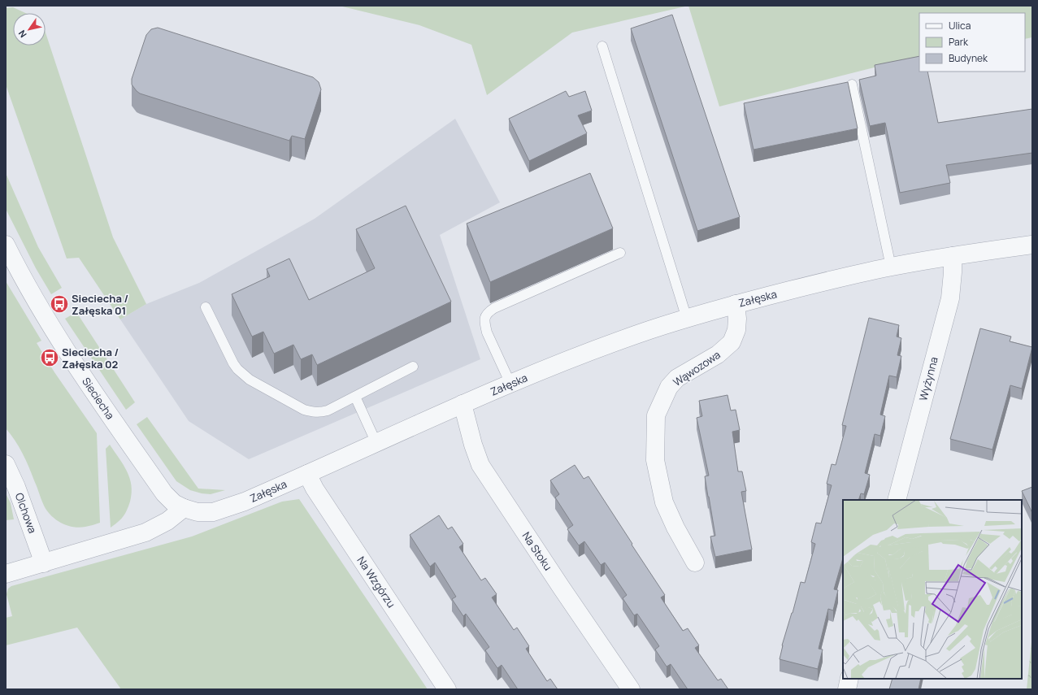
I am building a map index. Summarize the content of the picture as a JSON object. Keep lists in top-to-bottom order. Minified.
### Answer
{"streets":{"street":["Załęska","Wąwozowa","Wyżynna","Sieciecha","Olchowa","Na Stoku","Na Wzgórzu"]},"crossings":[["Załęska","Wąwozowa"],["Załęska","Wyżynna"],["Załęska","Sieciecha"],["Załęska","Na Stoku"],["Załęska","Na Wzgórzu"]],"places":{"bus stop":["Sieciecha / Załęska 01","Sieciecha / Załęska 02"]},"legend":["Ulica","Park","Budynek"],"north":"bottom left"}
